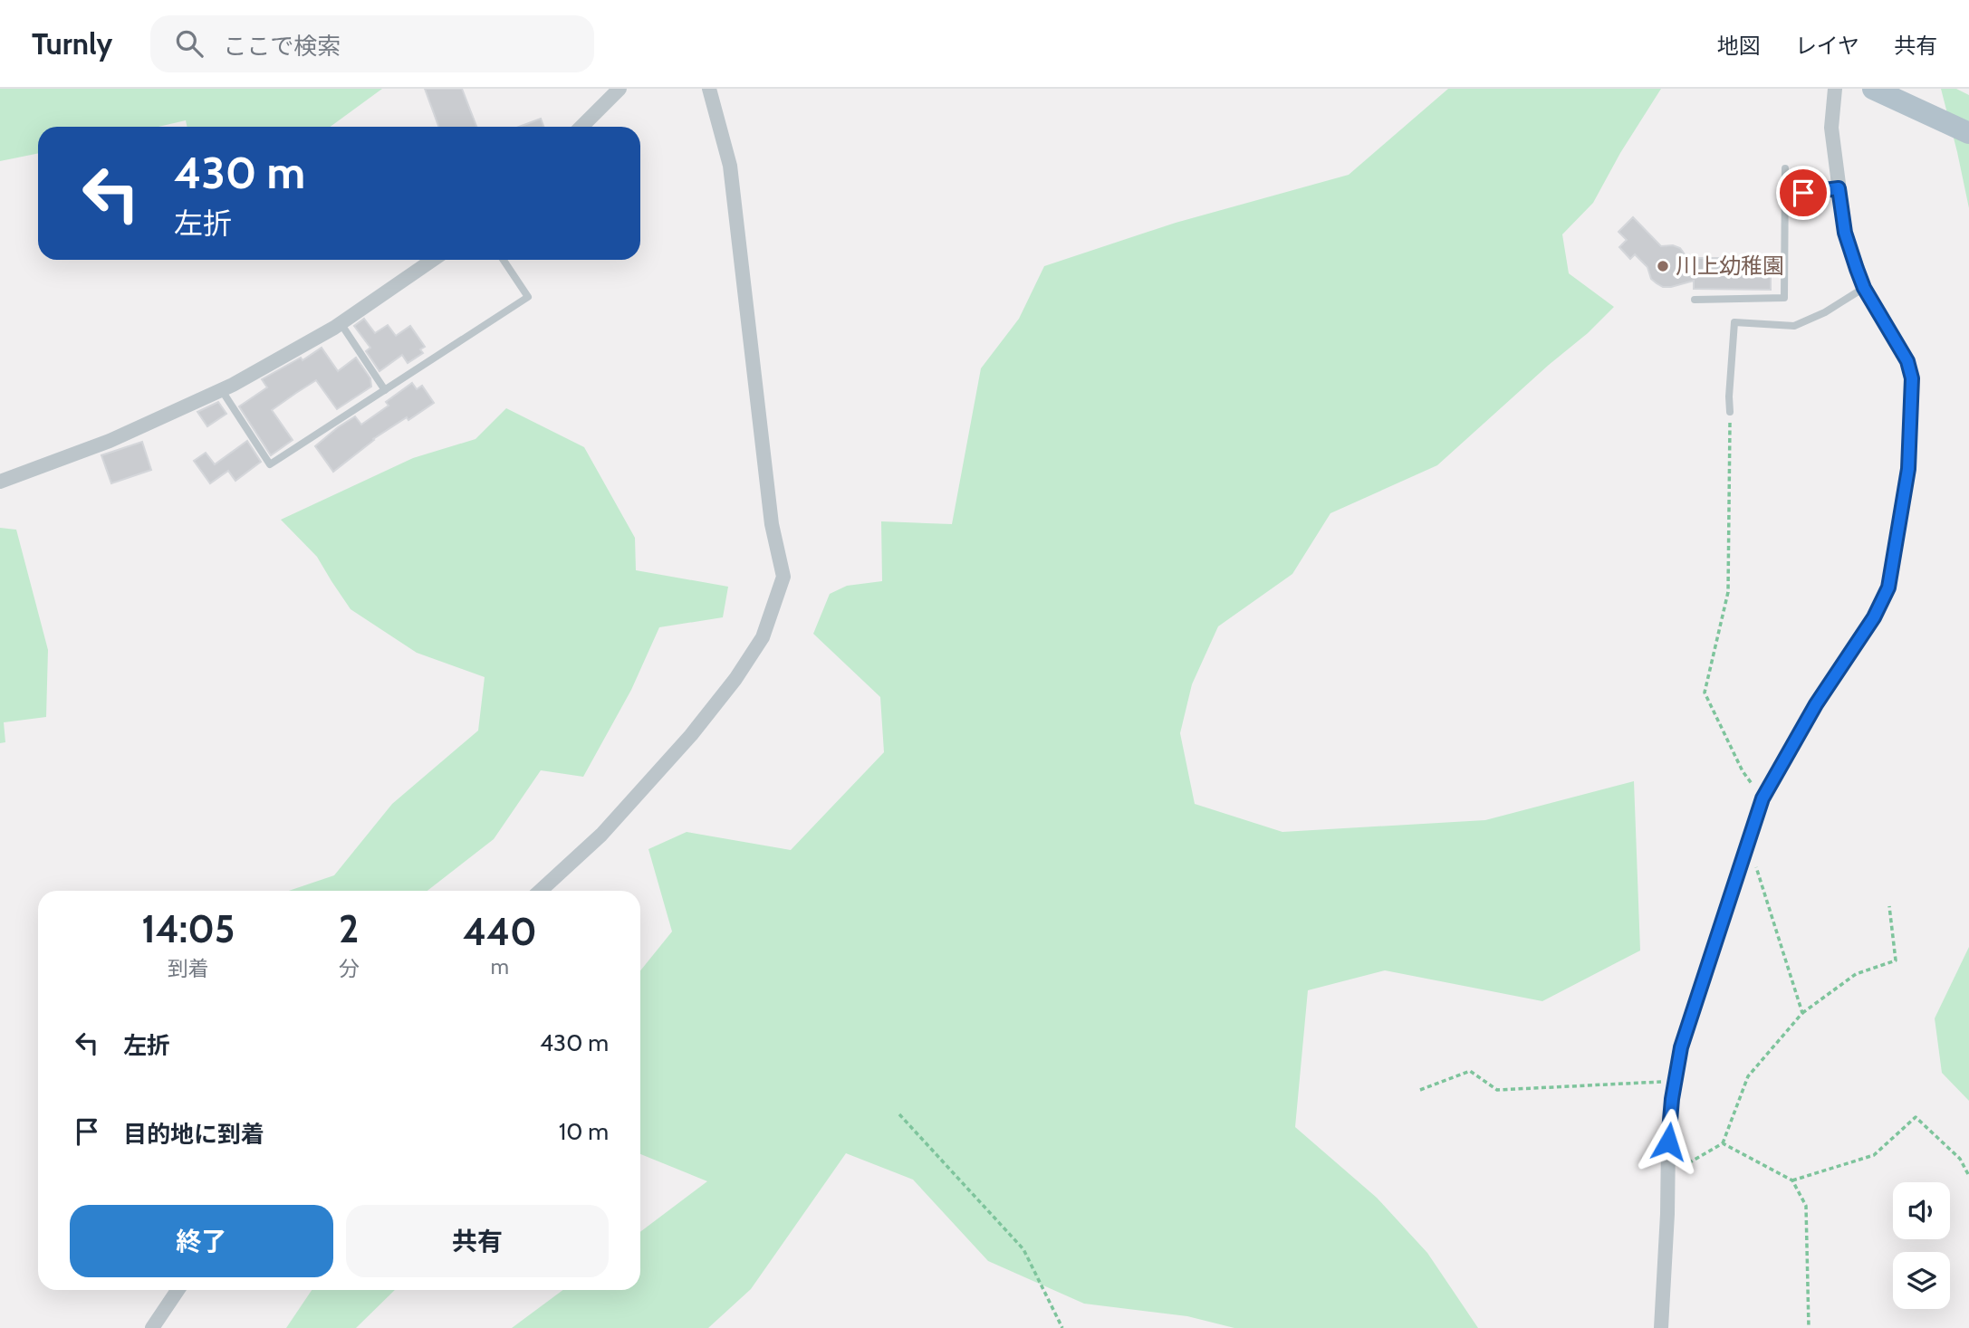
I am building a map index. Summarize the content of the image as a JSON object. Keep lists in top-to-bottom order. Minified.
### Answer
{"places":["川上幼稚園"],"page":{"header":"Turnly","search":"ここで検索","nav":["地図","レイヤ","共有"],"turn":["430 m","左折"],"eta":["14:05","到着","2","分","440","m"],"list":[{"name":"左折","value":"430 m"},{"name":"目的地に到着","value":"10 m"}],"buttons":["終了","共有"]}}
